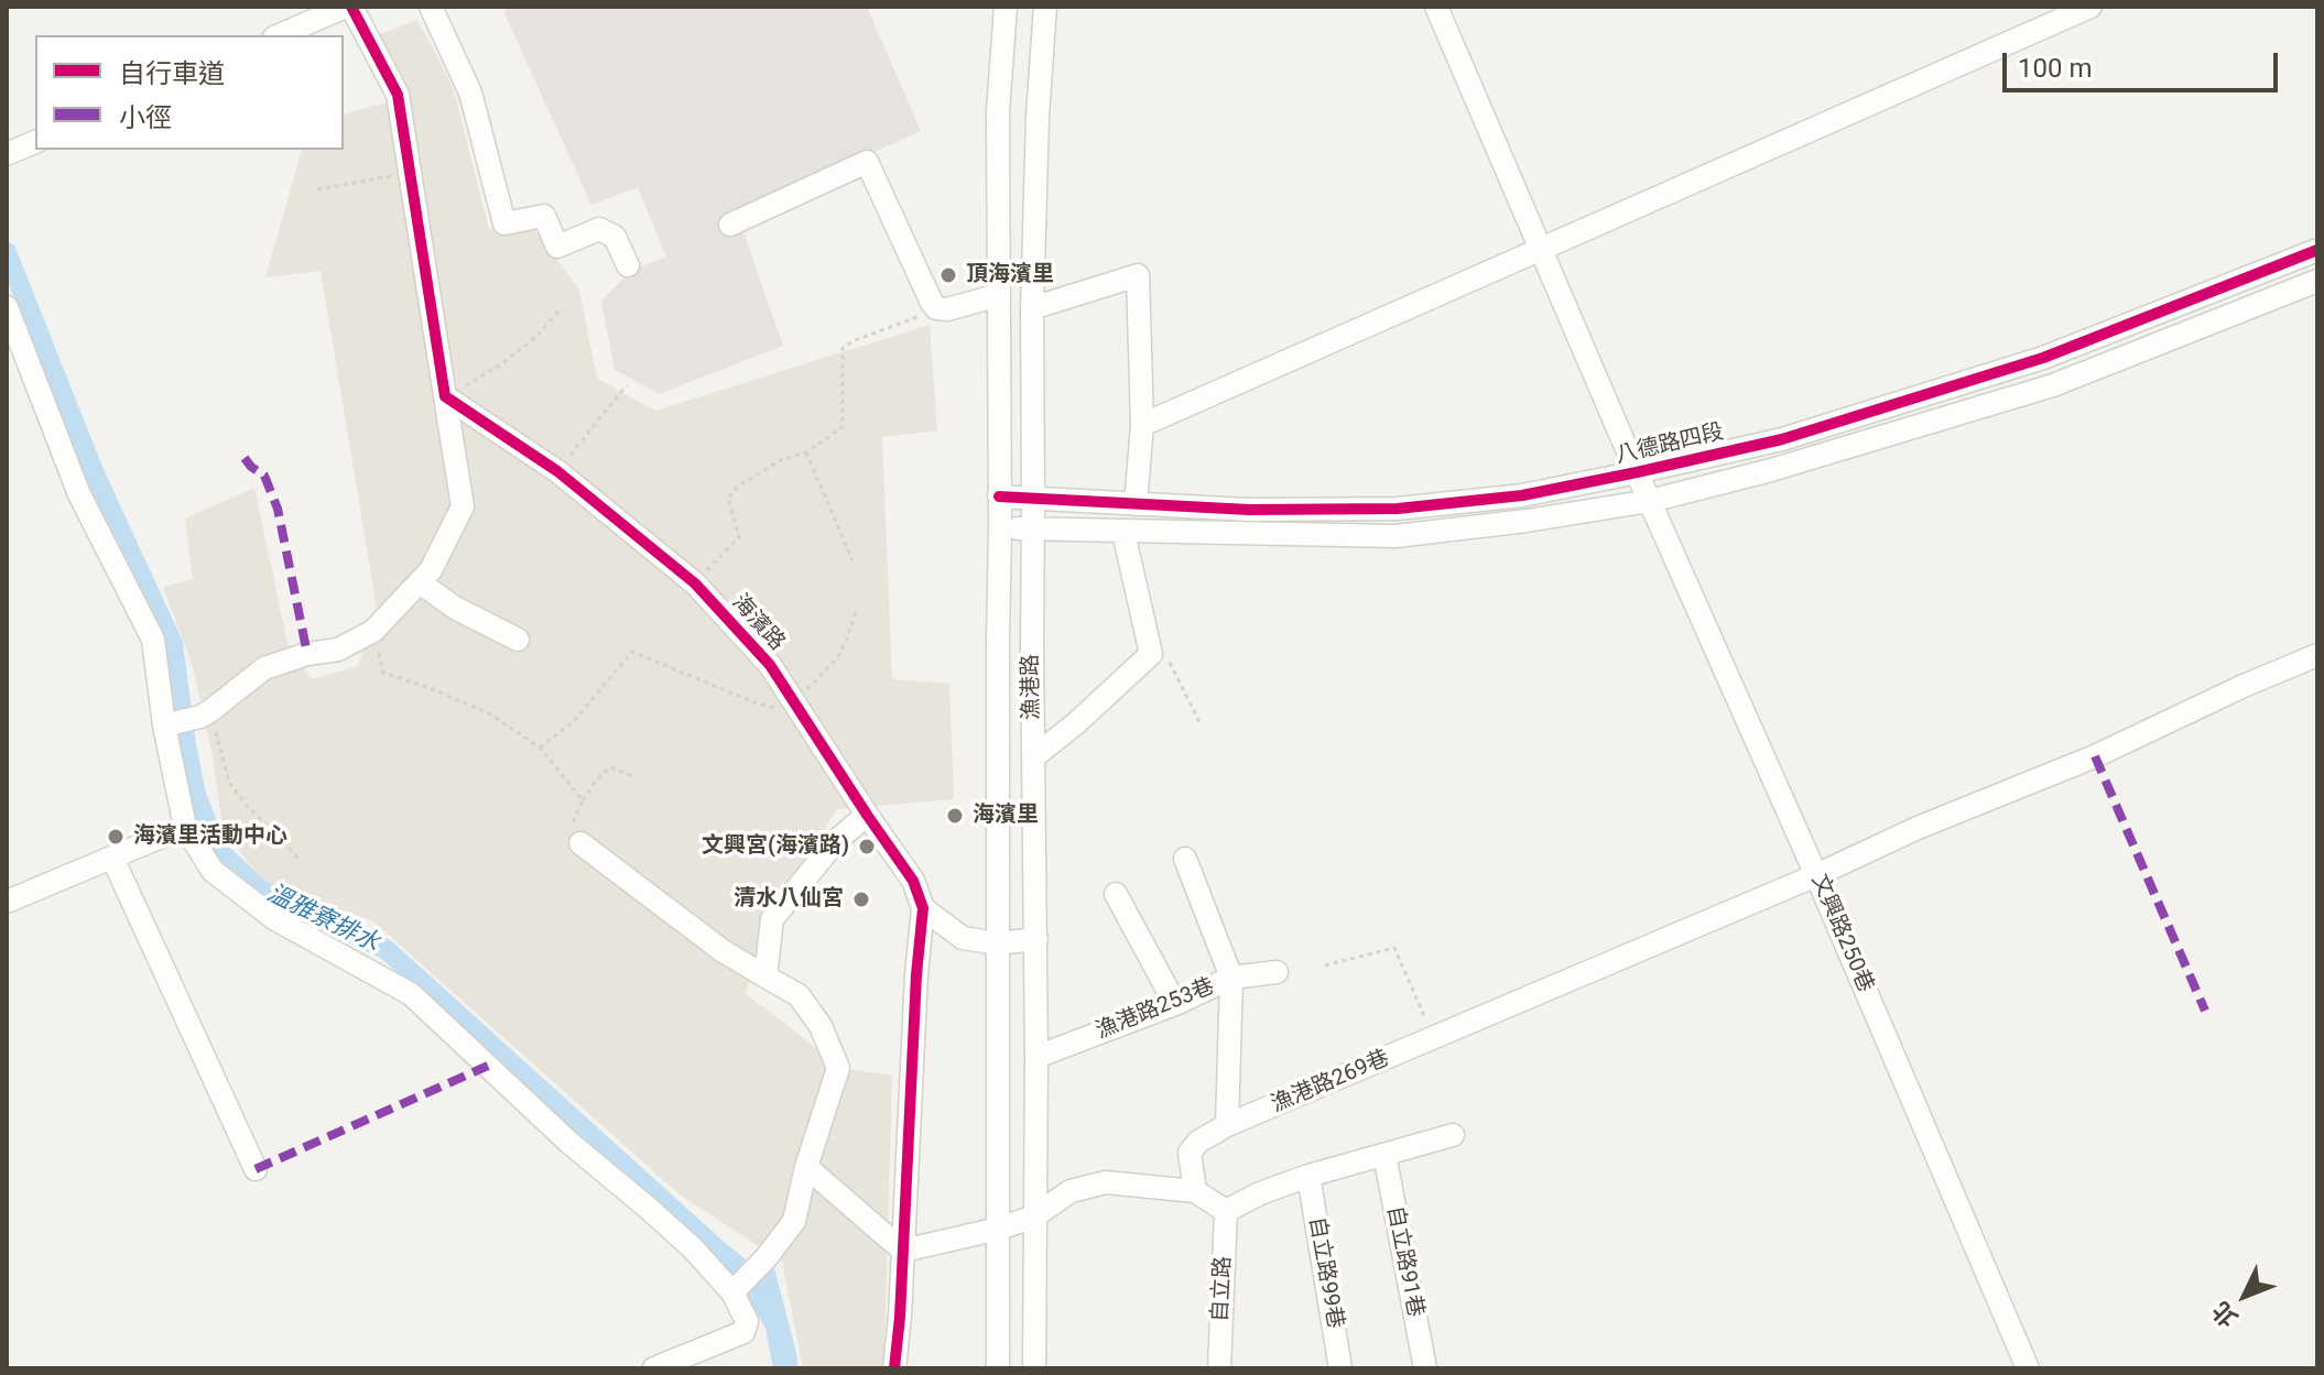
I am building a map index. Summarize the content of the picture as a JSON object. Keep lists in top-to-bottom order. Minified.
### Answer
{"streets":{"street":["八德路四段","海濱路","漁港路","文興路250巷","漁港路253巷","漁港路269巷","自立路91巷","自立路99巷","自立路"]},"crossings":[["八德路四段","漁港路"],["八德路四段","文興路250巷"],["漁港路","漁港路253巷"],["文興路250巷","漁港路269巷"]],"water":["溫雅寮排水"],"places":["頂海濱里","海濱里","海濱里活動中心","文興宮(海濱路)","清水八仙宮"],"legend":["自行車道","小徑"],"scale_bar":"100 m","north":"bottom left"}
